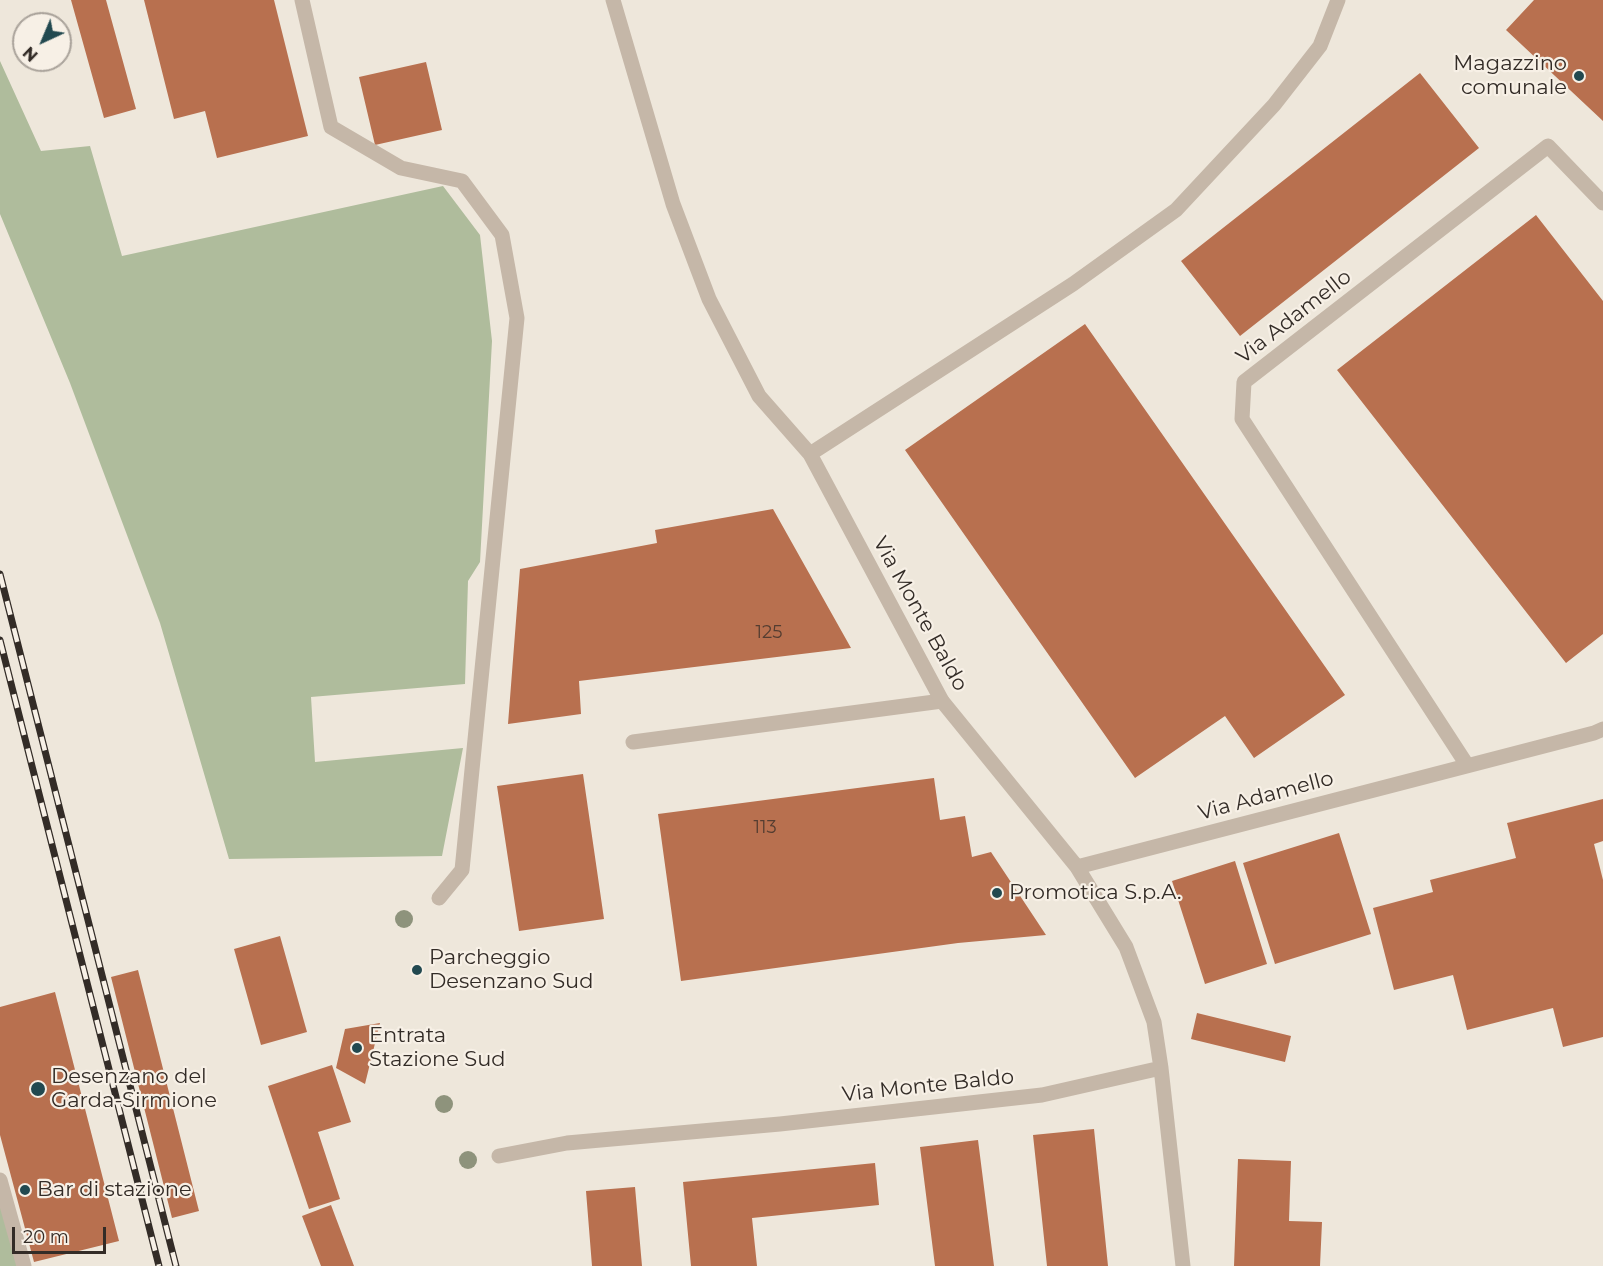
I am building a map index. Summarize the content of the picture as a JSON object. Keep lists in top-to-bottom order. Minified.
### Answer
{"streets":{"street":["Via Adamello","Via Monte Baldo"]},"crossings":[["Via Adamello","Via Monte Baldo"]],"places":["Magazzino comunale","Promotica S.p.A.","Parcheggio Desenzano Sud","Entrata Stazione Sud","Desenzano del Garda-Sirmione","Bar di stazione"],"house_numbers":["125","113"],"scale_bar":"20 m","north":"bottom left"}
